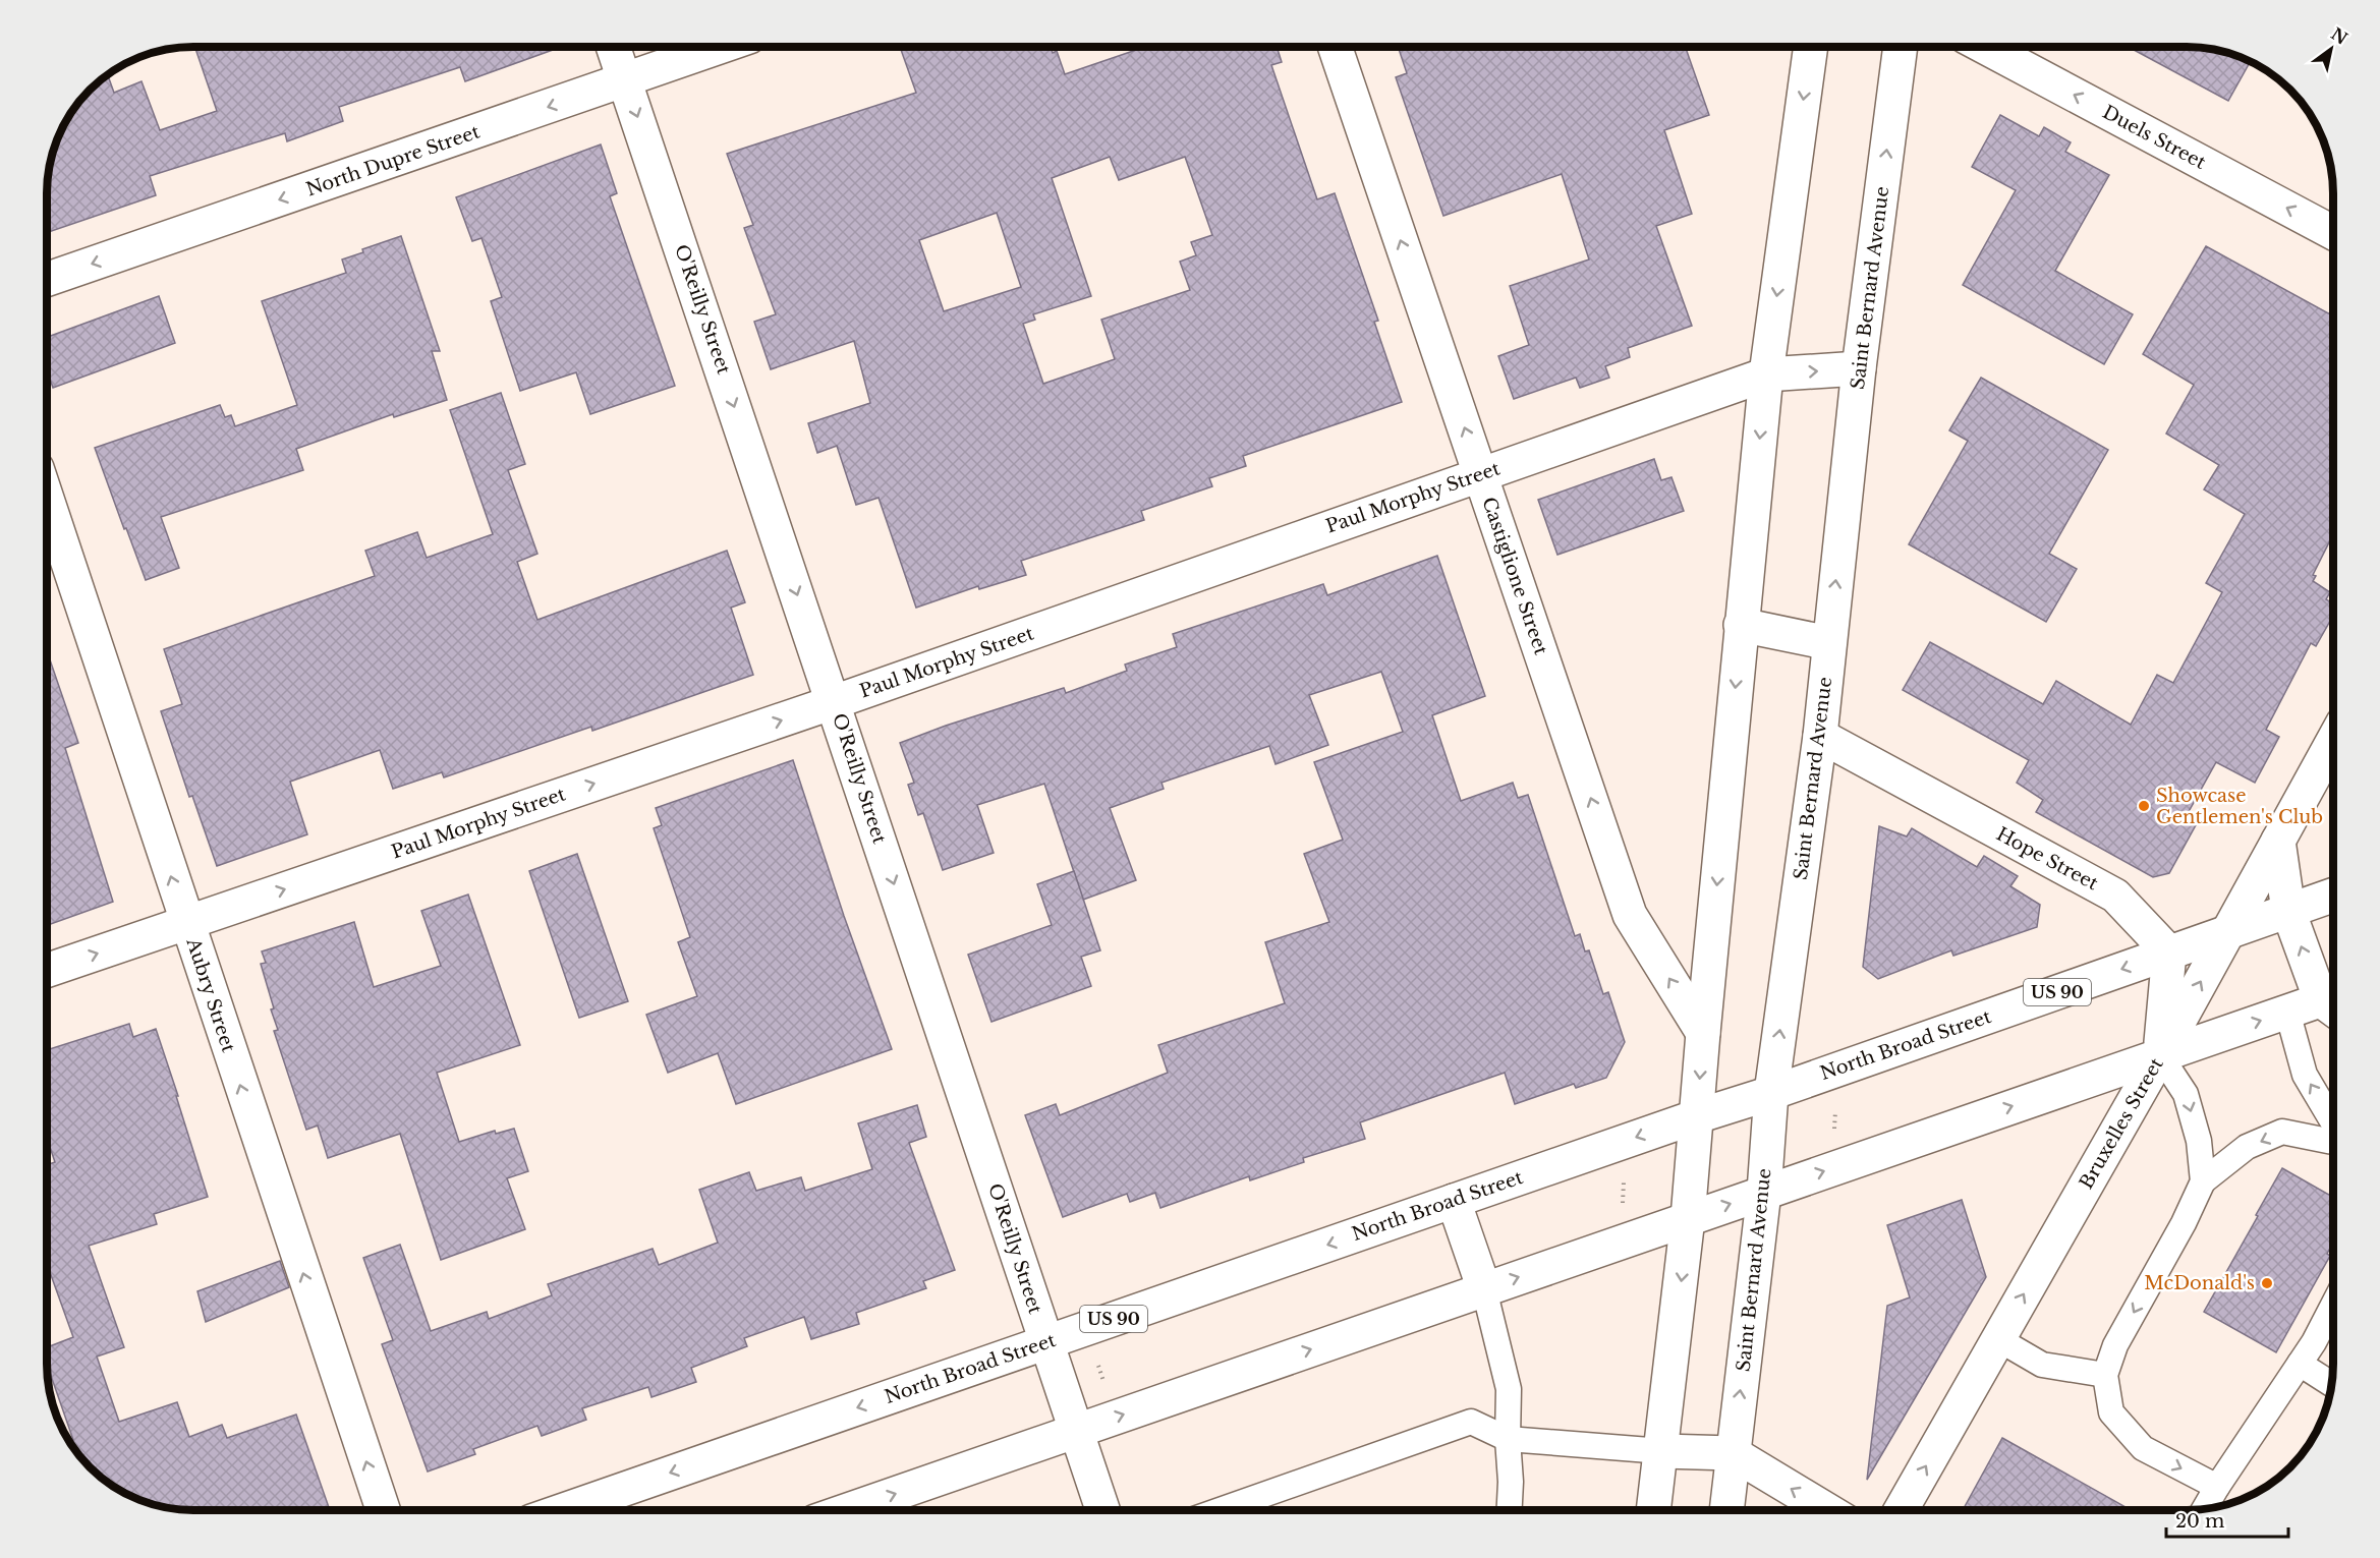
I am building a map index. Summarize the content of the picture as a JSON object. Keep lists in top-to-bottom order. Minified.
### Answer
{"streets":{"street":["Duels Street","North Dupre Street","Saint Bernard Avenue","O'Reilly Street","Paul Morphy Street","Castiglione Street","Hope Street","US 90","Aubry Street","North Broad Street","Bruxelles Street"]},"crossings":[["North Dupre Street","O'Reilly Street"],["Saint Bernard Avenue","Paul Morphy Street"],["Saint Bernard Avenue","Hope Street"],["Saint Bernard Avenue","North Broad Street"],["O'Reilly Street","Paul Morphy Street"],["O'Reilly Street","North Broad Street"],["Paul Morphy Street","Castiglione Street"],["Paul Morphy Street","Aubry Street"],["Hope Street","North Broad Street"],["North Broad Street","Bruxelles Street"]],"one_way":["Duels Street","North Dupre Street","O'Reilly Street","Paul Morphy Street","Aubry Street","Bruxelles Street"],"places":["Showcase Gentlemen's Club","McDonald's"],"scale_bar":"20 m","north":"top right"}
